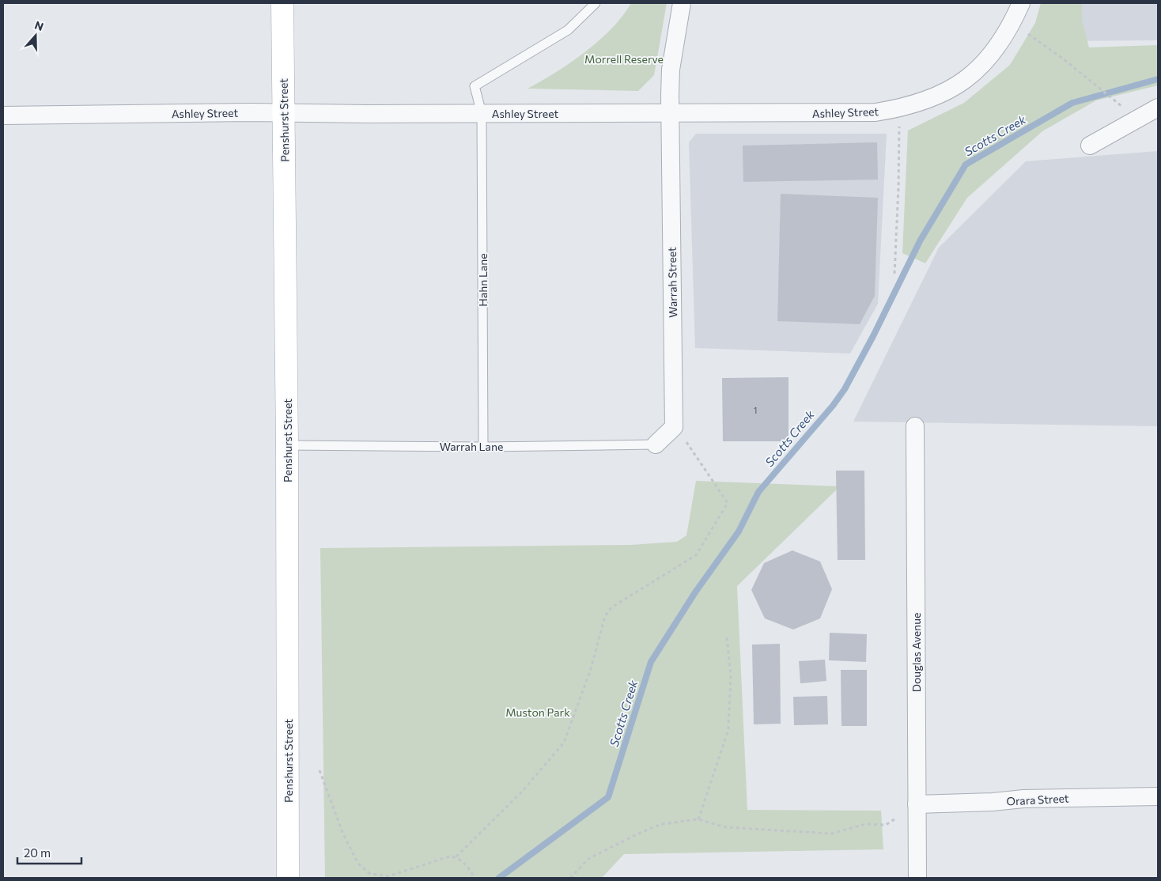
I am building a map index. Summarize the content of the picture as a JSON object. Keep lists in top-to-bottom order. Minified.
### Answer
{"streets":{"main road":["Penshurst Street"],"street":["Ashley Street","Warrah Street","Douglas Avenue","Orara Street"],"lane":["Hahn Lane","Warrah Lane"]},"crossings":[["Ashley Street","Penshurst Street"],["Ashley Street","Hahn Lane"],["Ashley Street","Warrah Street"],["Penshurst Street","Warrah Lane"],["Hahn Lane","Warrah Lane"],["Douglas Avenue","Orara Street"]],"water":["Scotts Creek"],"parks":["Morrell Reserve","Muston Park"],"house_numbers":["1"],"scale_bar":"20 m","north":"top"}
